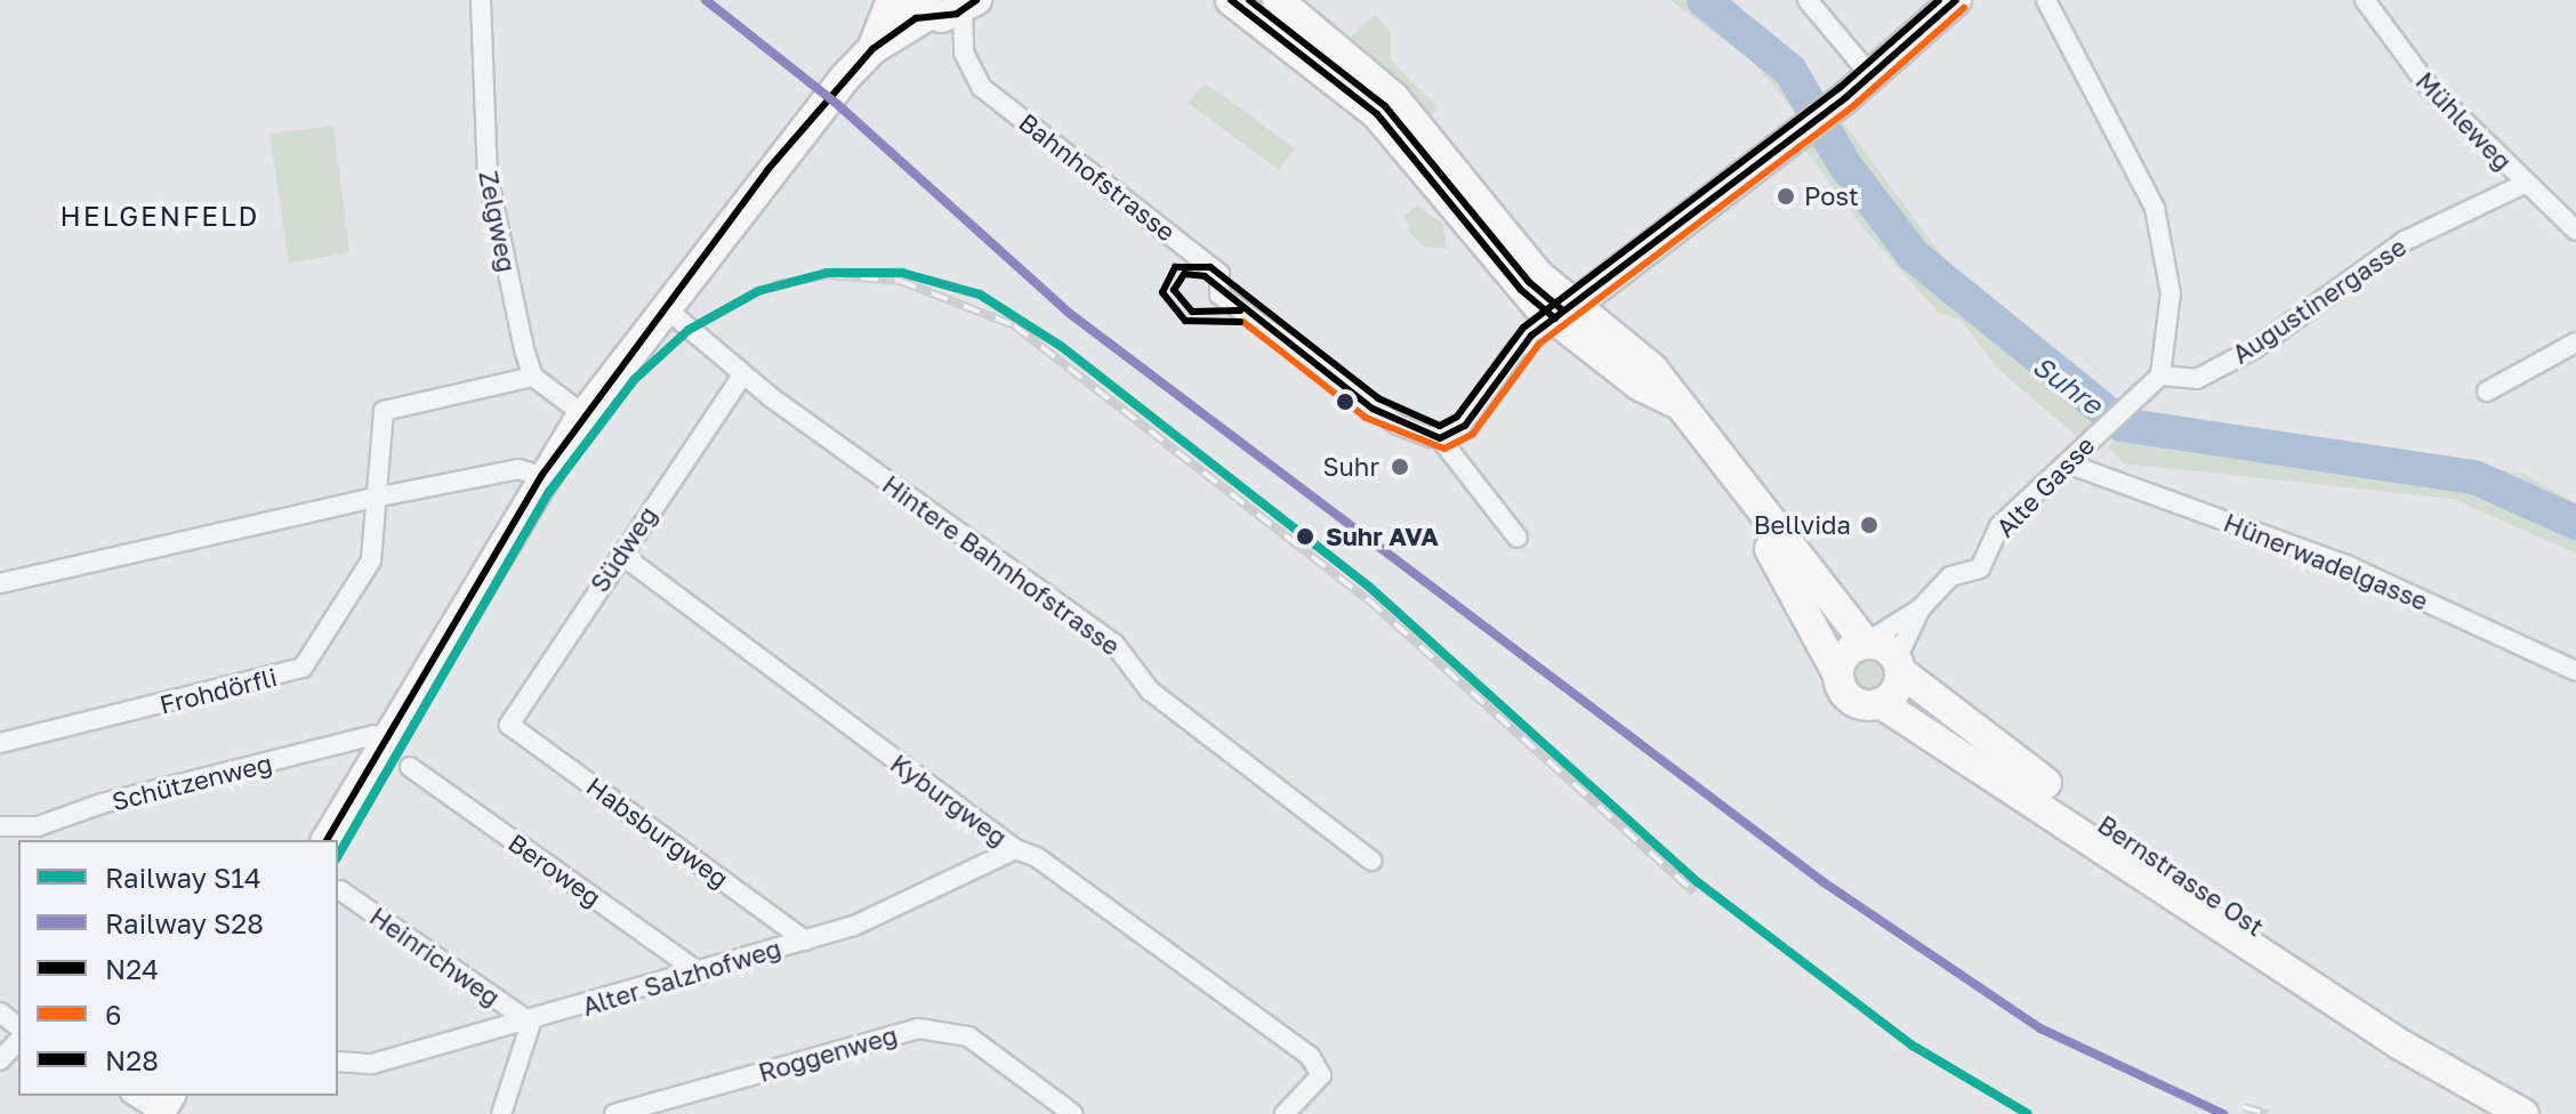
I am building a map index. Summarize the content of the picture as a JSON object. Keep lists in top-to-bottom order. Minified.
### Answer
{"streets":{"main road":["Bernstrasse Ost"],"street":["Mühleweg","Bahnhofstrasse","Zelgweg","Augustinergasse","Alte Gasse","Südweg","Hünerwadelgasse","Hintere Bahnhofstrasse","Frohdörfli","Schützenweg","Kyburgweg","Habsburgweg","Beroweg","Heinrichweg","Alter Salzhofweg","Roggenweg"]},"crossings":[["Mühleweg","Augustinergasse"],["Zelgweg","Frohdörfli"],["Augustinergasse","Alte Gasse"],["Alte Gasse","Hünerwadelgasse"],["Alte Gasse","Bernstrasse Ost"],["Südweg","Hintere Bahnhofstrasse"],["Südweg","Kyburgweg"],["Südweg","Habsburgweg"],["Kyburgweg","Alter Salzhofweg"],["Habsburgweg","Alter Salzhofweg"],["Beroweg","Alter Salzhofweg"],["Heinrichweg","Alter Salzhofweg"]],"districts":["HELGENFELD"],"water":["Suhre"],"places":["Post","Suhr","Bellvida","Suhr AVA"],"lines":["rail line S28","transit line N24","transit line N28","transit line 6","rail line S14"],"legend":["Railway S14","Railway S28","N24","6","N28"]}
